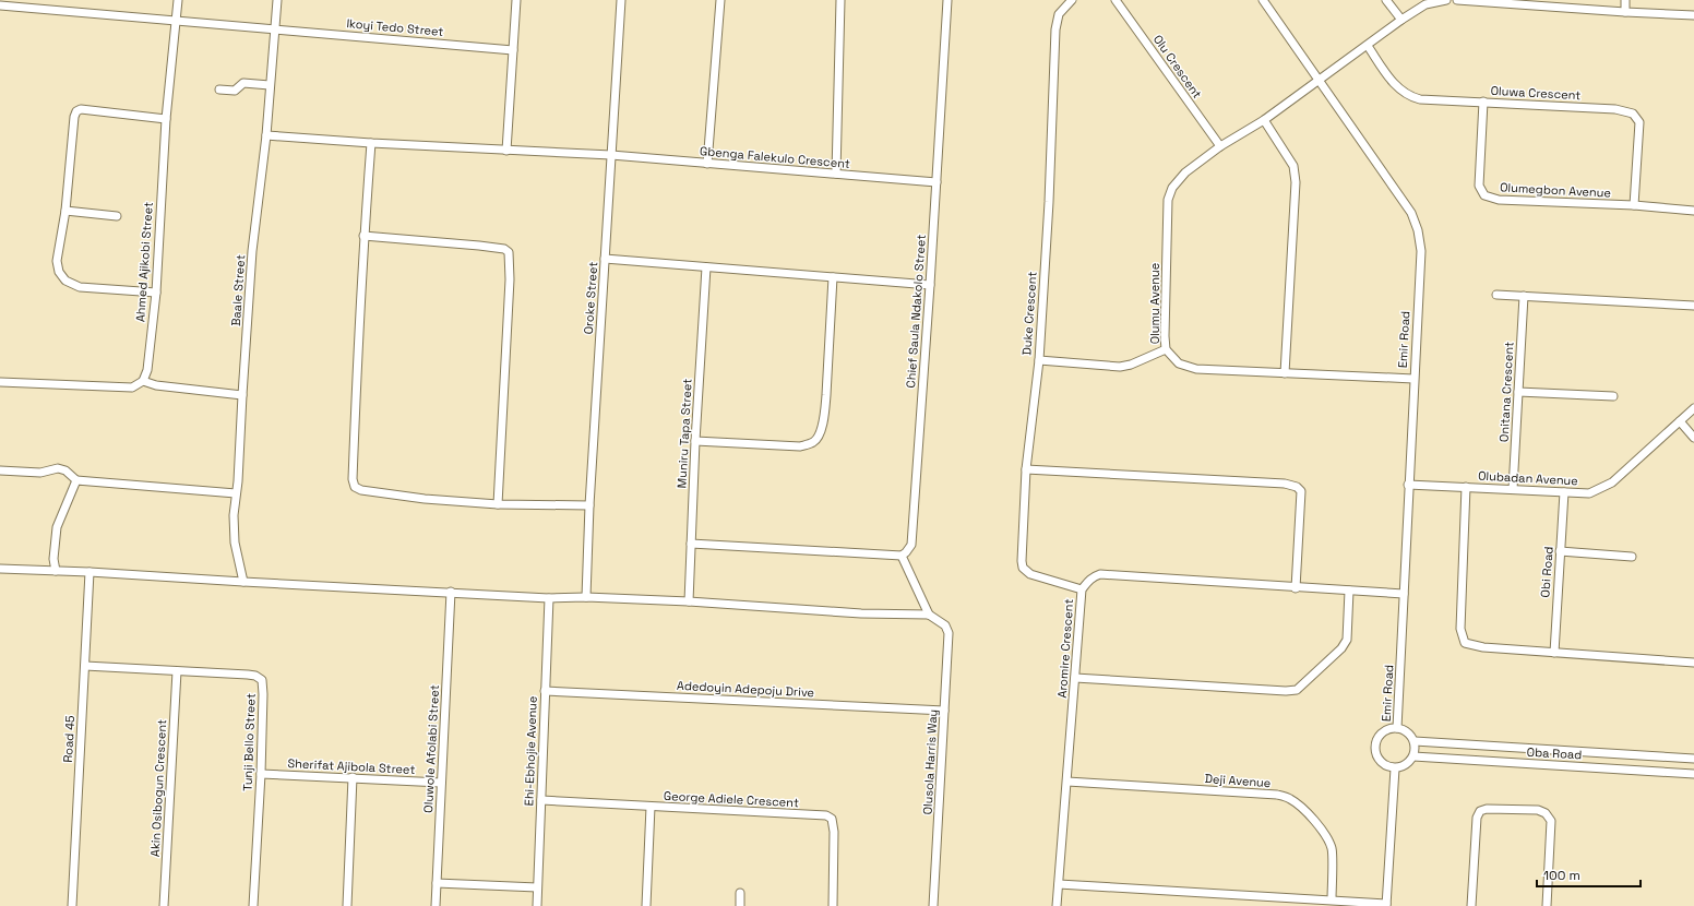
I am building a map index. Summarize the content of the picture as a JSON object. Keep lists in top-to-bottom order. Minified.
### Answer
{"streets":{"street":["Ikoyi Tedo Street","Olu Crescent","Oluwa Crescent","Gbenga Falekulo Crescent","Olumegbon Avenue","Ahmed Ajikobi Street","Baale Street","Oroke Street","Olumu Avenue","Chief Saula Ndakolo Street","Duke Crescent","Emir Road","Onitana Crescent","Muniru Tapa Street","Olubadan Avenue","Obi Road","Aromire Crescent","Adedoyin Adepoju Drive","Road 45","Tunji Bello Street","Oluwole Afolabi Street","Ehi-Ebhojie Avenue","Oba Road","Olusola Harris Way","Sherifat Ajibola Street","Deji Avenue","Akin Osibogun Crescent","George Adiele Crescent"]},"crossings":[["Ikoyi Tedo Street","Ahmed Ajikobi Street"],["Ikoyi Tedo Street","Baale Street"],["Olu Crescent","Olumu Avenue"],["Oluwa Crescent","Olumegbon Avenue"],["Gbenga Falekulo Crescent","Baale Street"],["Gbenga Falekulo Crescent","Oroke Street"],["Gbenga Falekulo Crescent","Chief Saula Ndakolo Street"],["Olumu Avenue","Emir Road"],["Duke Crescent","Aromire Crescent"],["Emir Road","Olubadan Avenue"],["Emir Road","Aromire Crescent"],["Emir Road","Oba Road"],["Onitana Crescent","Olubadan Avenue"],["Olubadan Avenue","Obi Road"],["Aromire Crescent","Deji Avenue"],["Adedoyin Adepoju Drive","Ehi-Ebhojie Avenue"],["Adedoyin Adepoju Drive","Olusola Harris Way"],["Road 45","Tunji Bello Street"],["Tunji Bello Street","Sherifat Ajibola Street"],["Tunji Bello Street","Akin Osibogun Crescent"],["Oluwole Afolabi Street","Sherifat Ajibola Street"],["Ehi-Ebhojie Avenue","George Adiele Crescent"]],"scale_bar":"100 m"}
